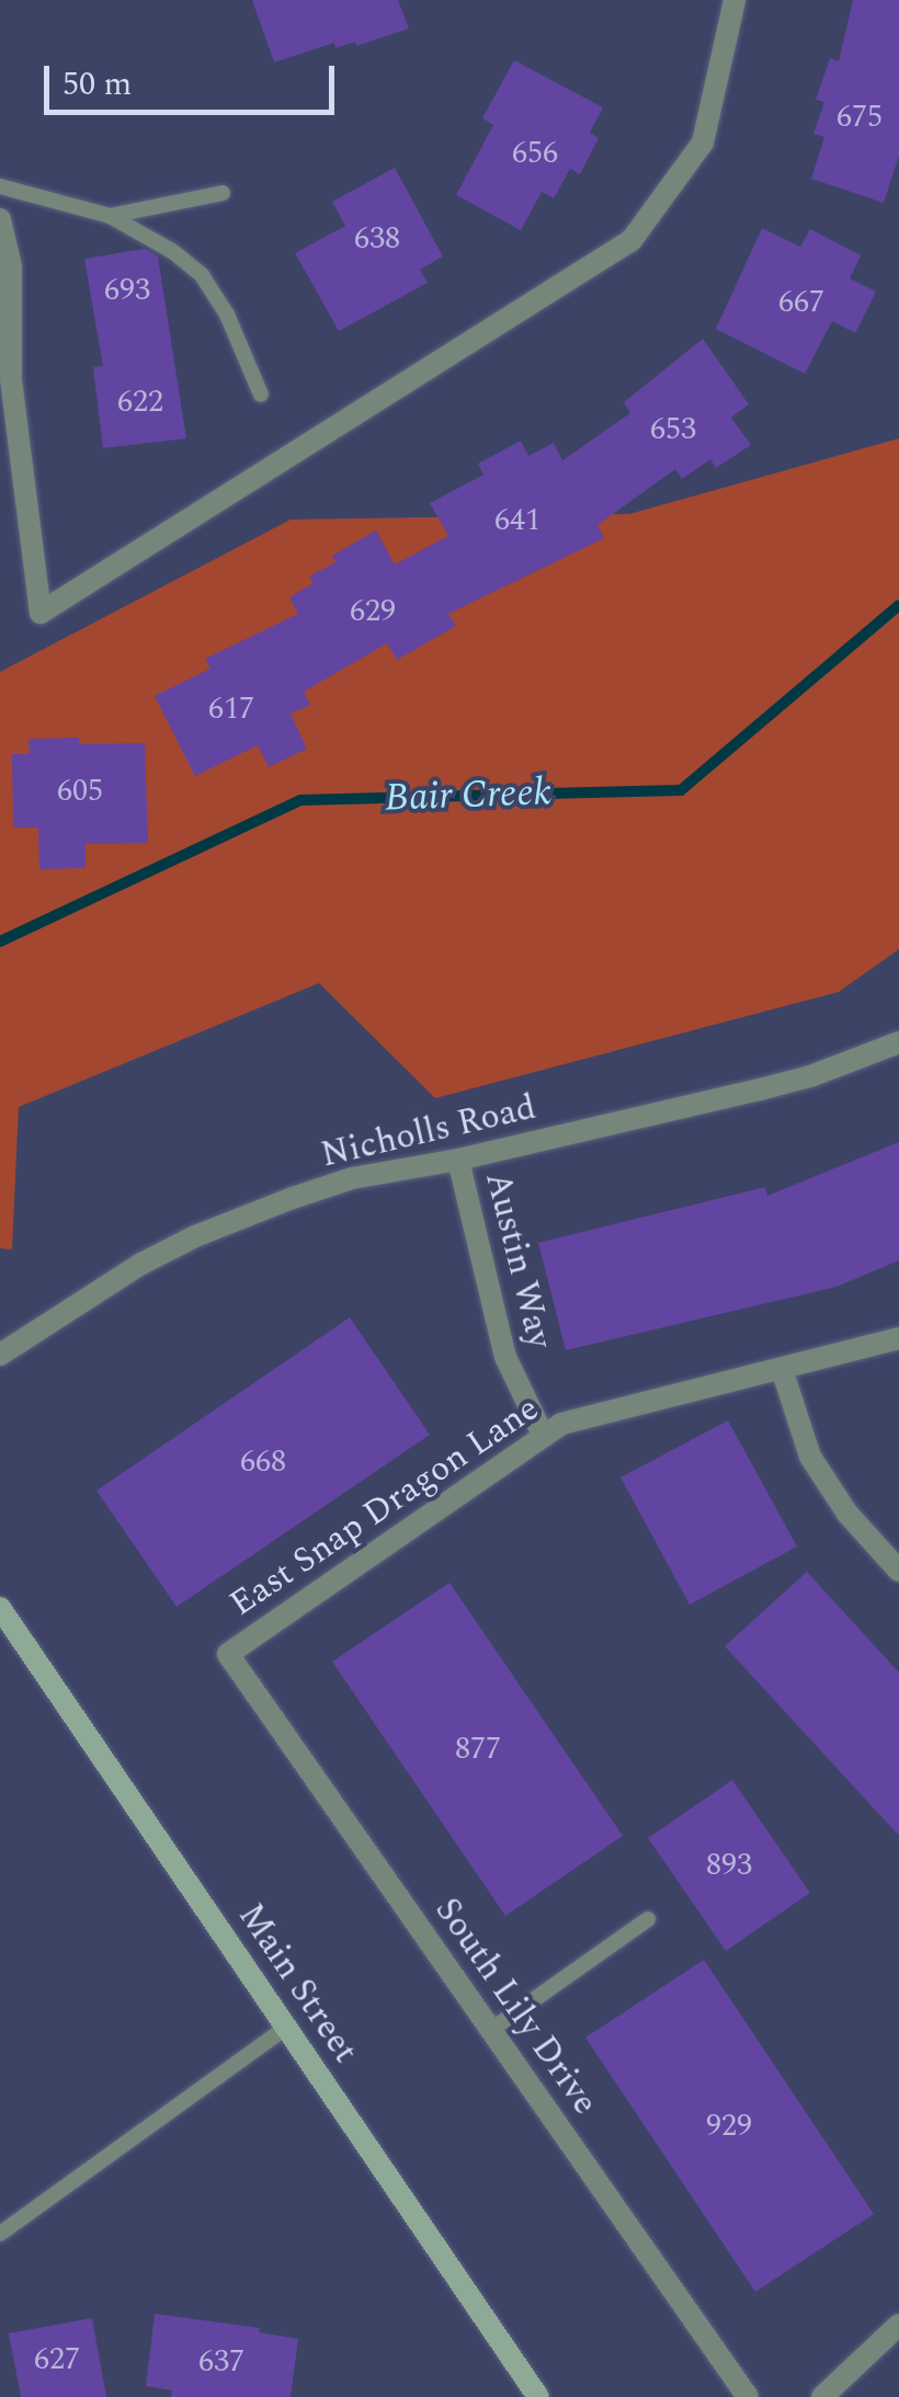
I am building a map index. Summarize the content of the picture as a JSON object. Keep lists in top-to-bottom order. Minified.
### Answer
{"streets":{"main road":["Main Street"],"street":["Nicholls Road","Austin Way","East Snap Dragon Lane","South Lily Drive"]},"crossings":[["Nicholls Road","Austin Way"],["Austin Way","East Snap Dragon Lane"],["East Snap Dragon Lane","South Lily Drive"]],"water":["Bair Creek"],"house_numbers":["675","656","638","693","667","622","653","641","629","617","605","668","877","893","929","627","637"],"scale_bar":"50 m"}
